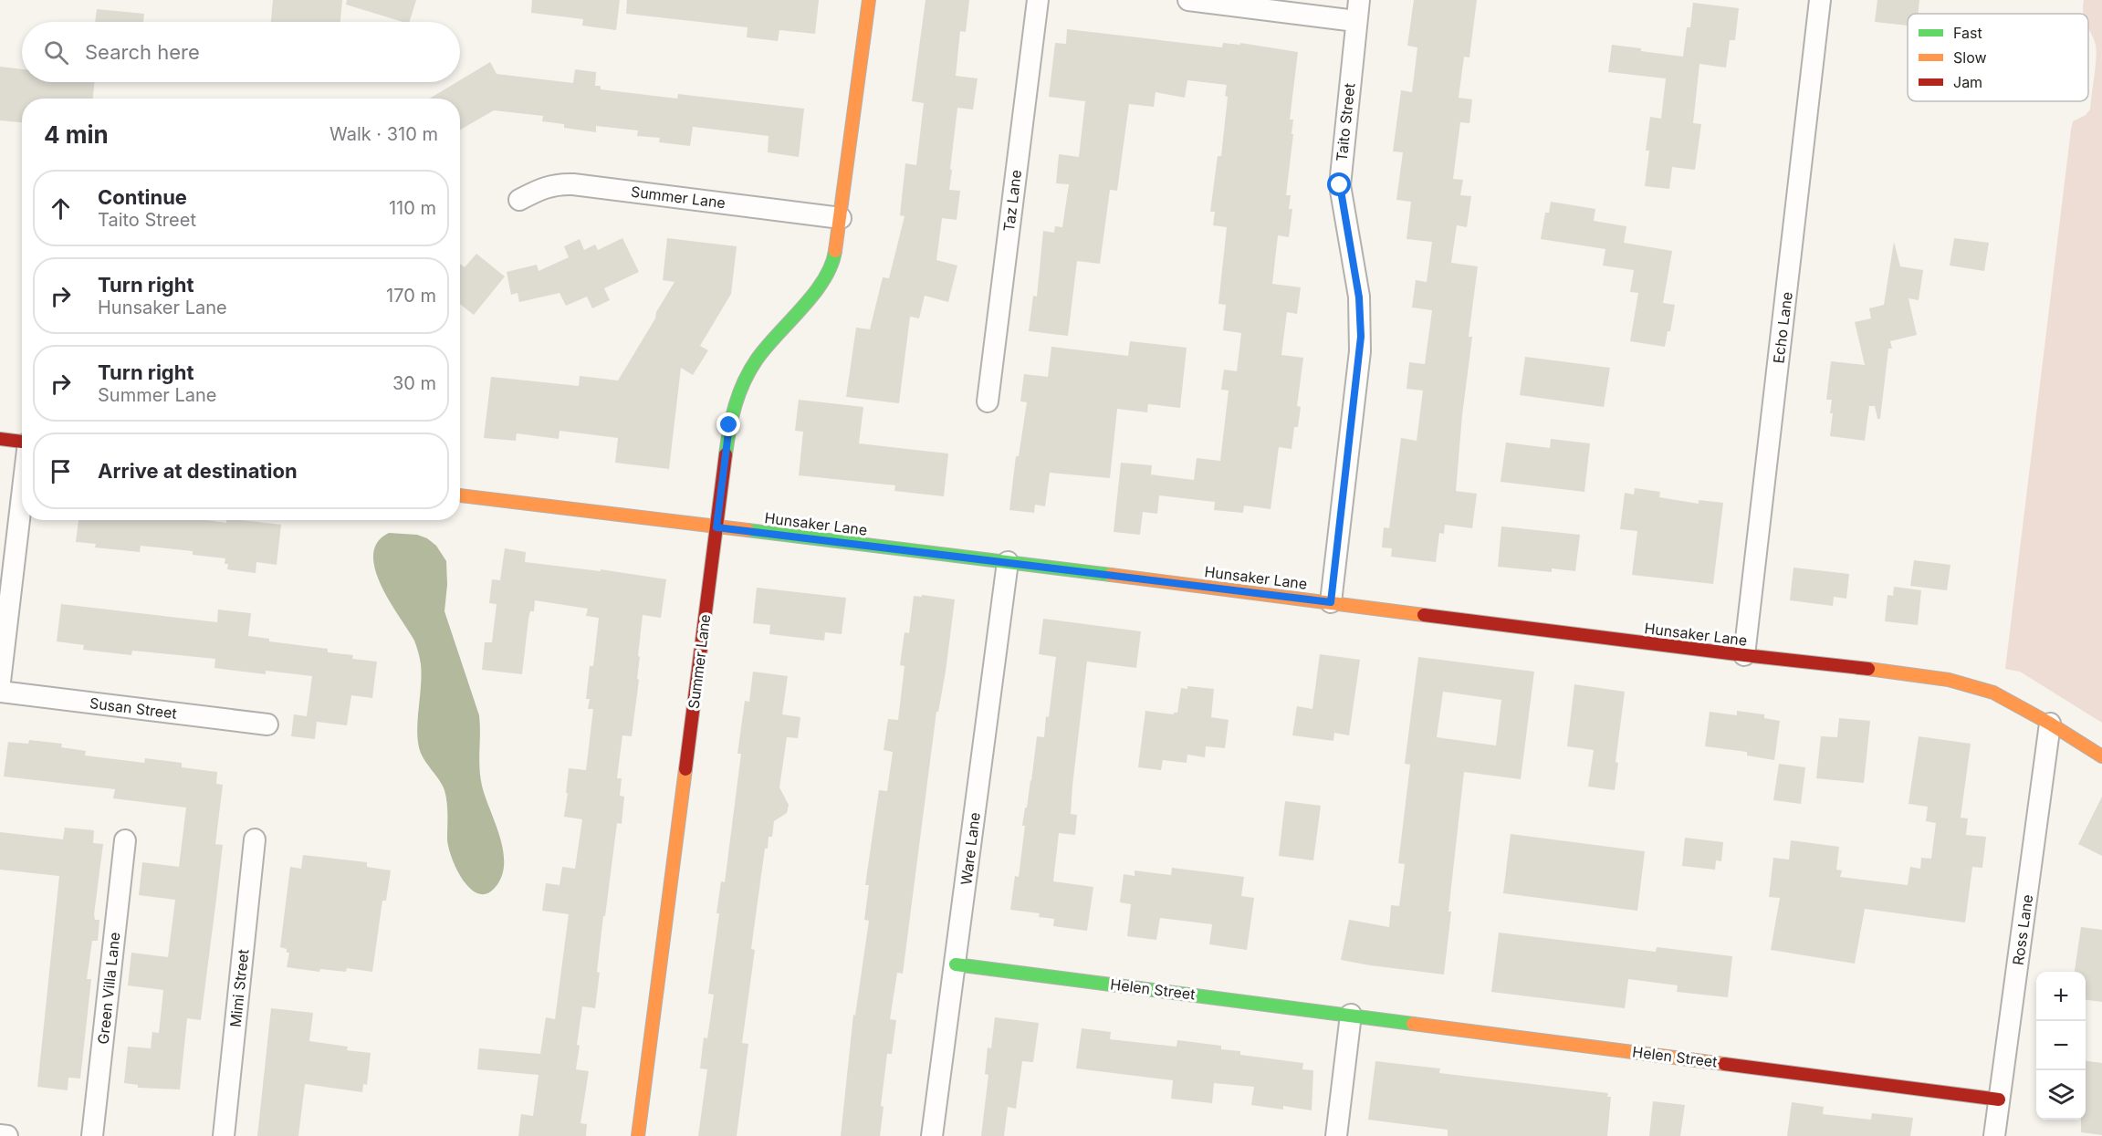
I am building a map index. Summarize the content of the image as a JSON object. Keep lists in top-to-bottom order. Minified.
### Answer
{"streets":{"street":["Taito Street","Summer Lane","Taz Lane","Echo Lane","Hunsaker Lane","Susan Street","Ware Lane","Ross Lane","Green Villa Lane","Mimi Street","Helen Street"]},"crossings":[["Taito Street","Hunsaker Lane"],["Summer Lane","Hunsaker Lane"],["Echo Lane","Hunsaker Lane"],["Hunsaker Lane","Ware Lane"],["Hunsaker Lane","Ross Lane"],["Ware Lane","Helen Street"],["Ross Lane","Helen Street"]],"legend":["Fast","Slow","Jam"],"page":{"search":"Search here","heading":["4 min","Walk · 310 m"],"list":[["Continue","Taito Street","110 m"],["Turn right","Hunsaker Lane","170 m"],["Turn right","Summer Lane","30 m"],"Arrive at destination"],"map_buttons":["+","−"]}}
